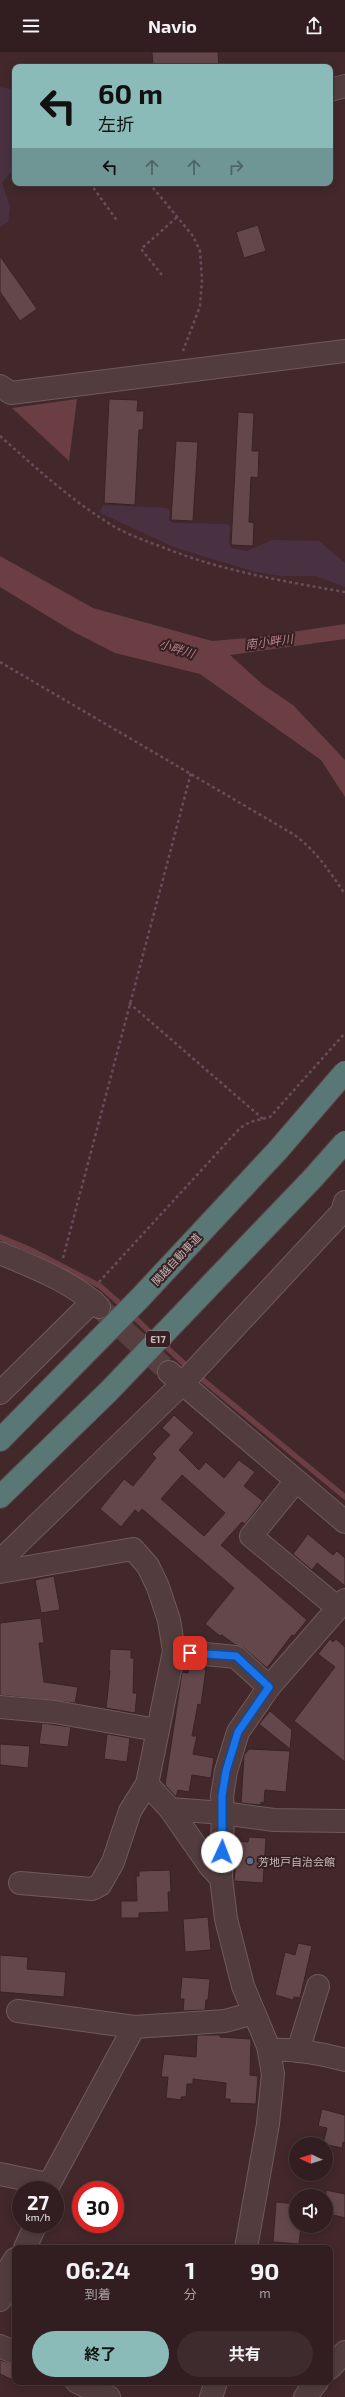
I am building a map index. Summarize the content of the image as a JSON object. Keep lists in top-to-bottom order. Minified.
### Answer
{"streets":{"highway":["関越自動車道","E17"]},"water":["南小畔川","小畔川"],"places":["芳地戸自治会館"],"north":"left","page":{"header":"Navio","turn":["60 m","左折"],"speed":"27 km/h","limit":"30","eta":["06:24","到着","1","分","90","m"],"buttons":["終了","共有"]}}
